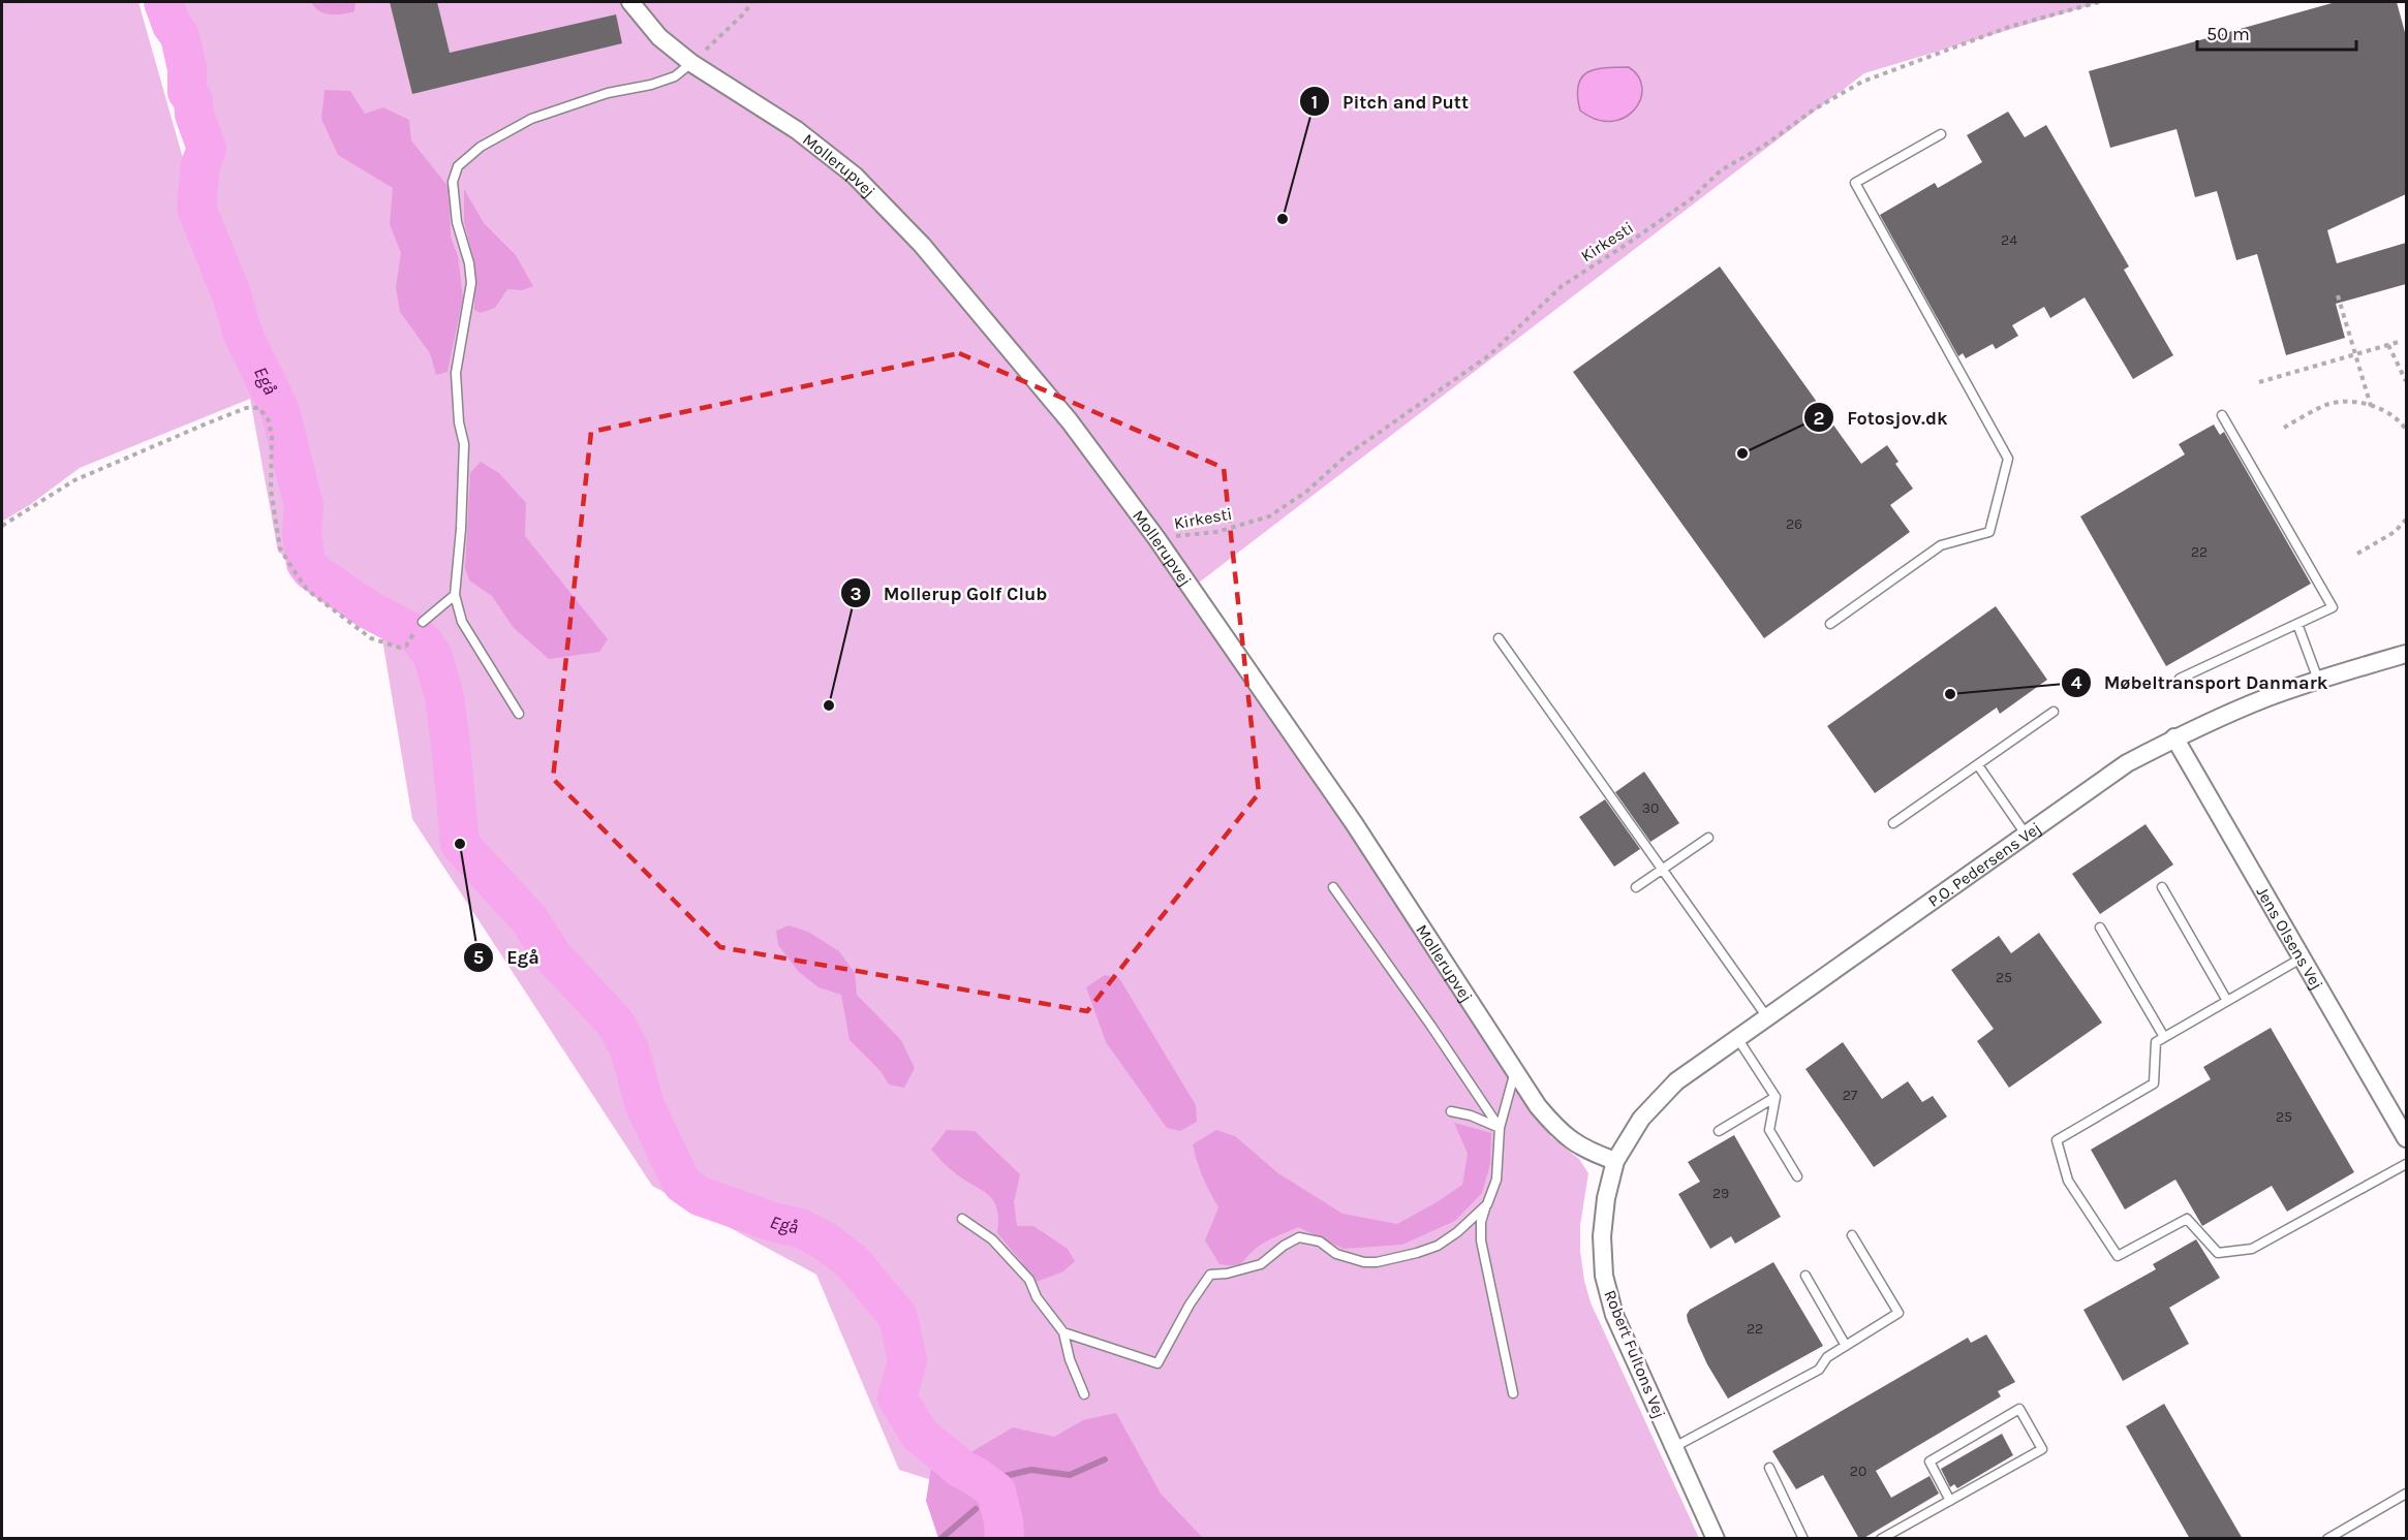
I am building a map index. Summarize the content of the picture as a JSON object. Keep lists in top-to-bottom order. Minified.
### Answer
{"streets":{"street":["Mollerupvej","P.O. Pedersens Vej","Jens Olsens Vej","Robert Fultons Vej"],"path":["Kirkesti"]},"crossings":[["Mollerupvej","Kirkesti"],["Mollerupvej","P.O. Pedersens Vej"],["Mollerupvej","Robert Fultons Vej"],["P.O. Pedersens Vej","Jens Olsens Vej"],["P.O. Pedersens Vej","Robert Fultons Vej"]],"water":["Egå"],"places":["Pitch and Putt","Fotosjov.dk","Møbeltransport Danmark","Mollerup Golf Club","Egå"],"house_numbers":["24","26","22","30","25","27","25","29","22","20"],"scale_bar":"50 m"}
